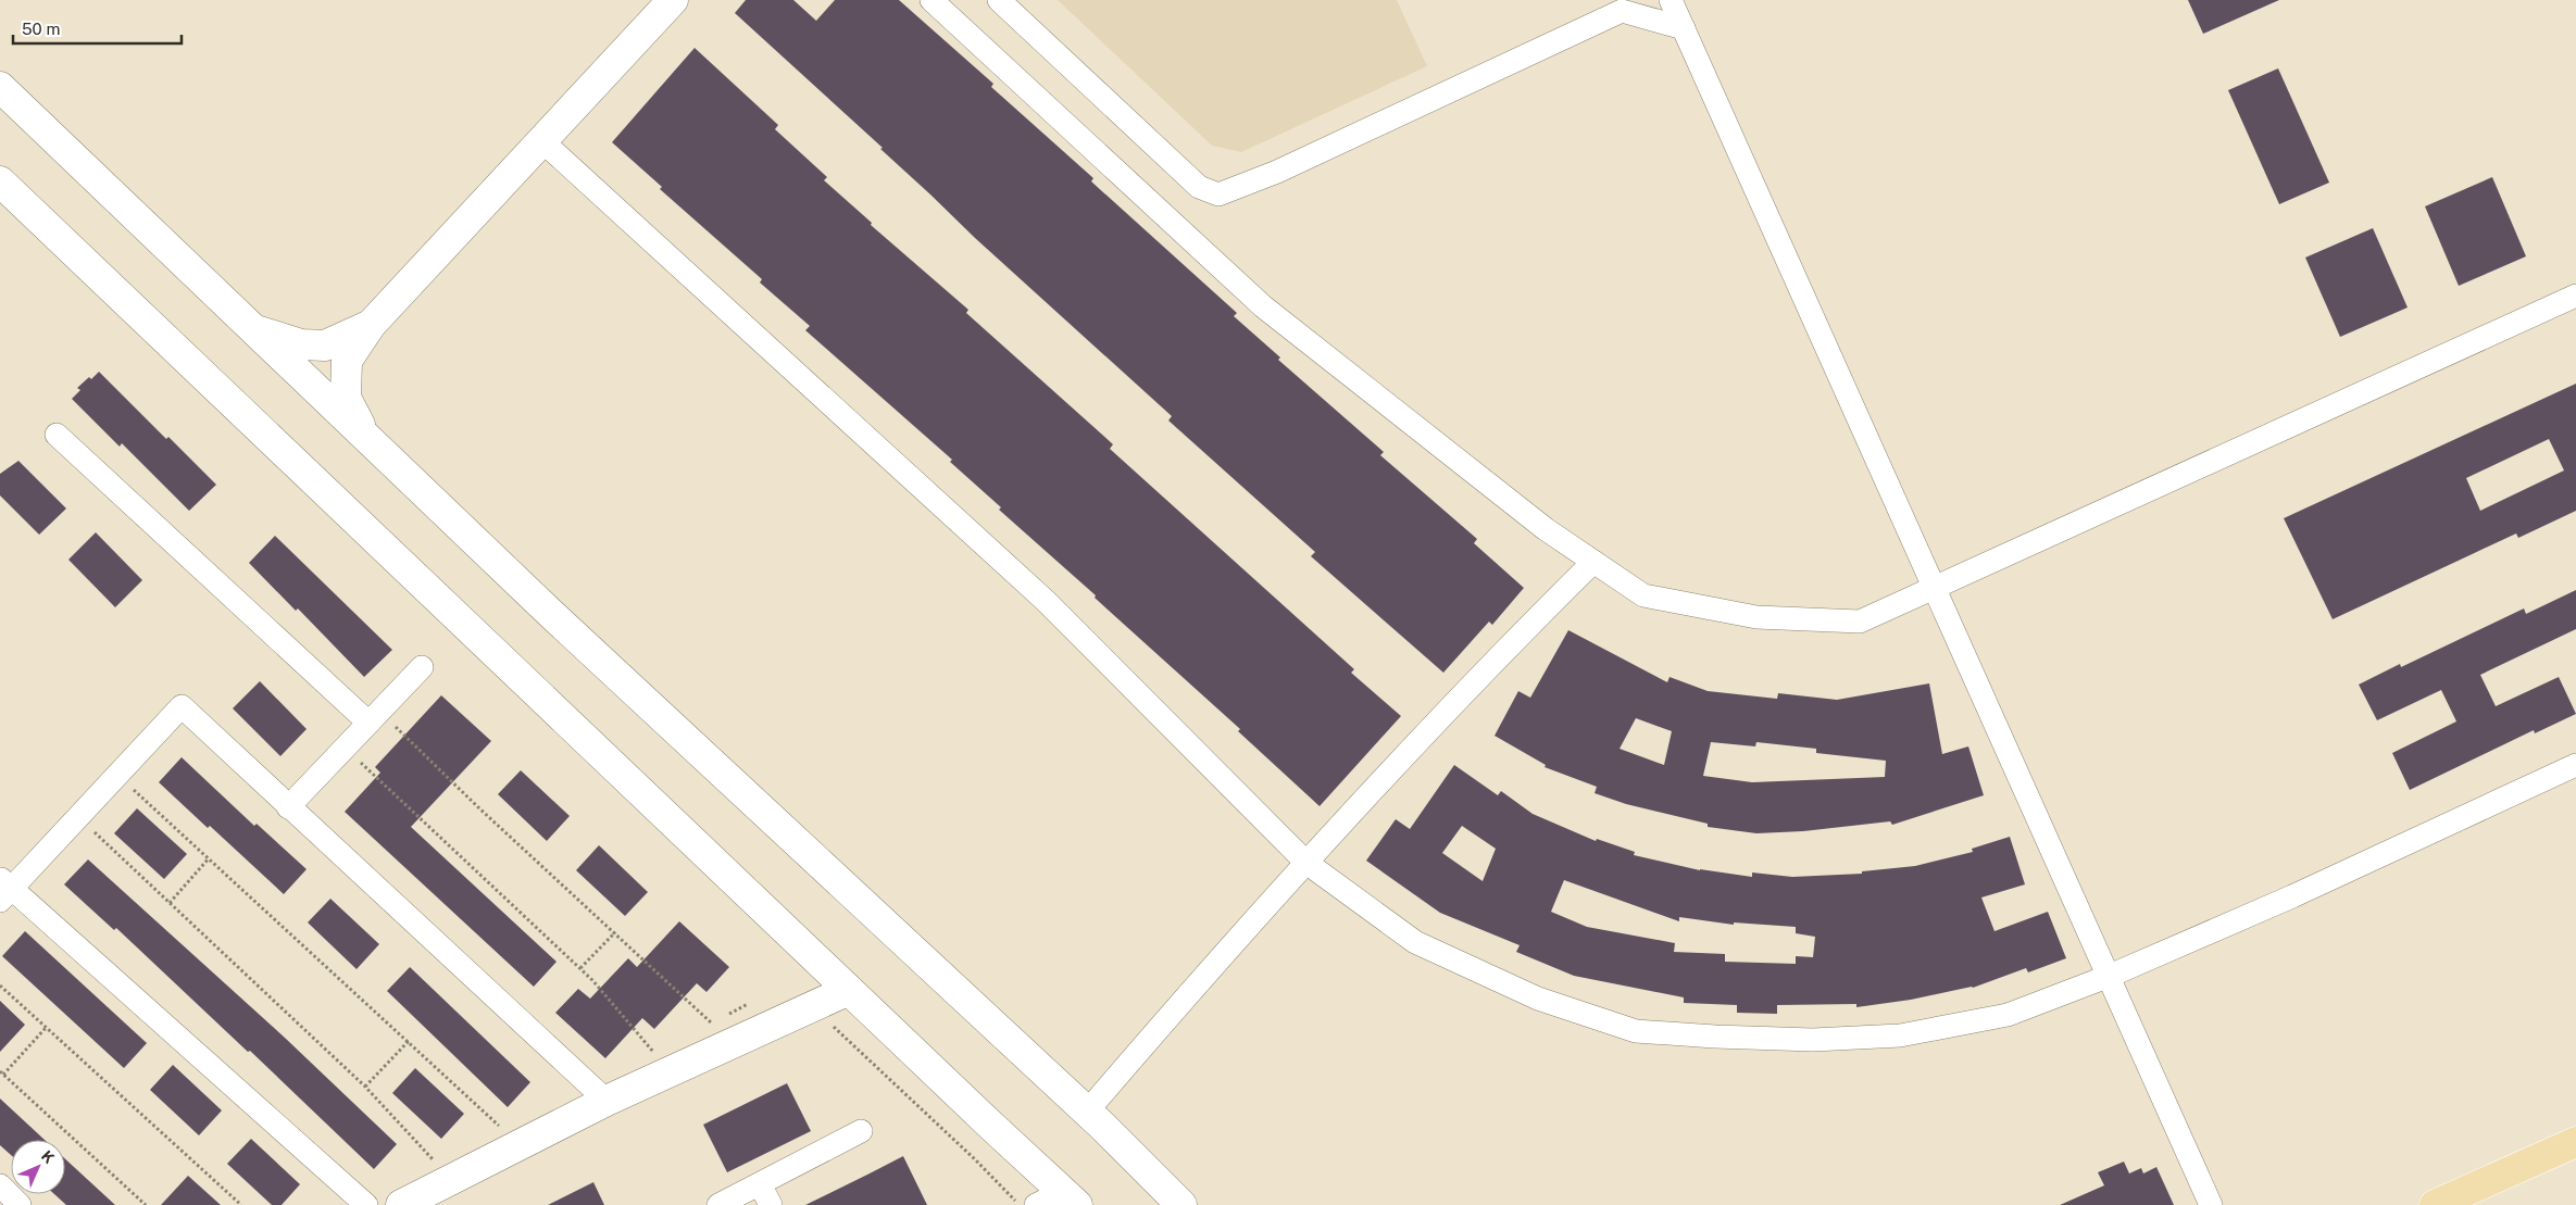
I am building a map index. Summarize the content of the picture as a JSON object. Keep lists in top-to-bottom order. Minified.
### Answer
{"scale_bar":"50 m","north":"top right"}
